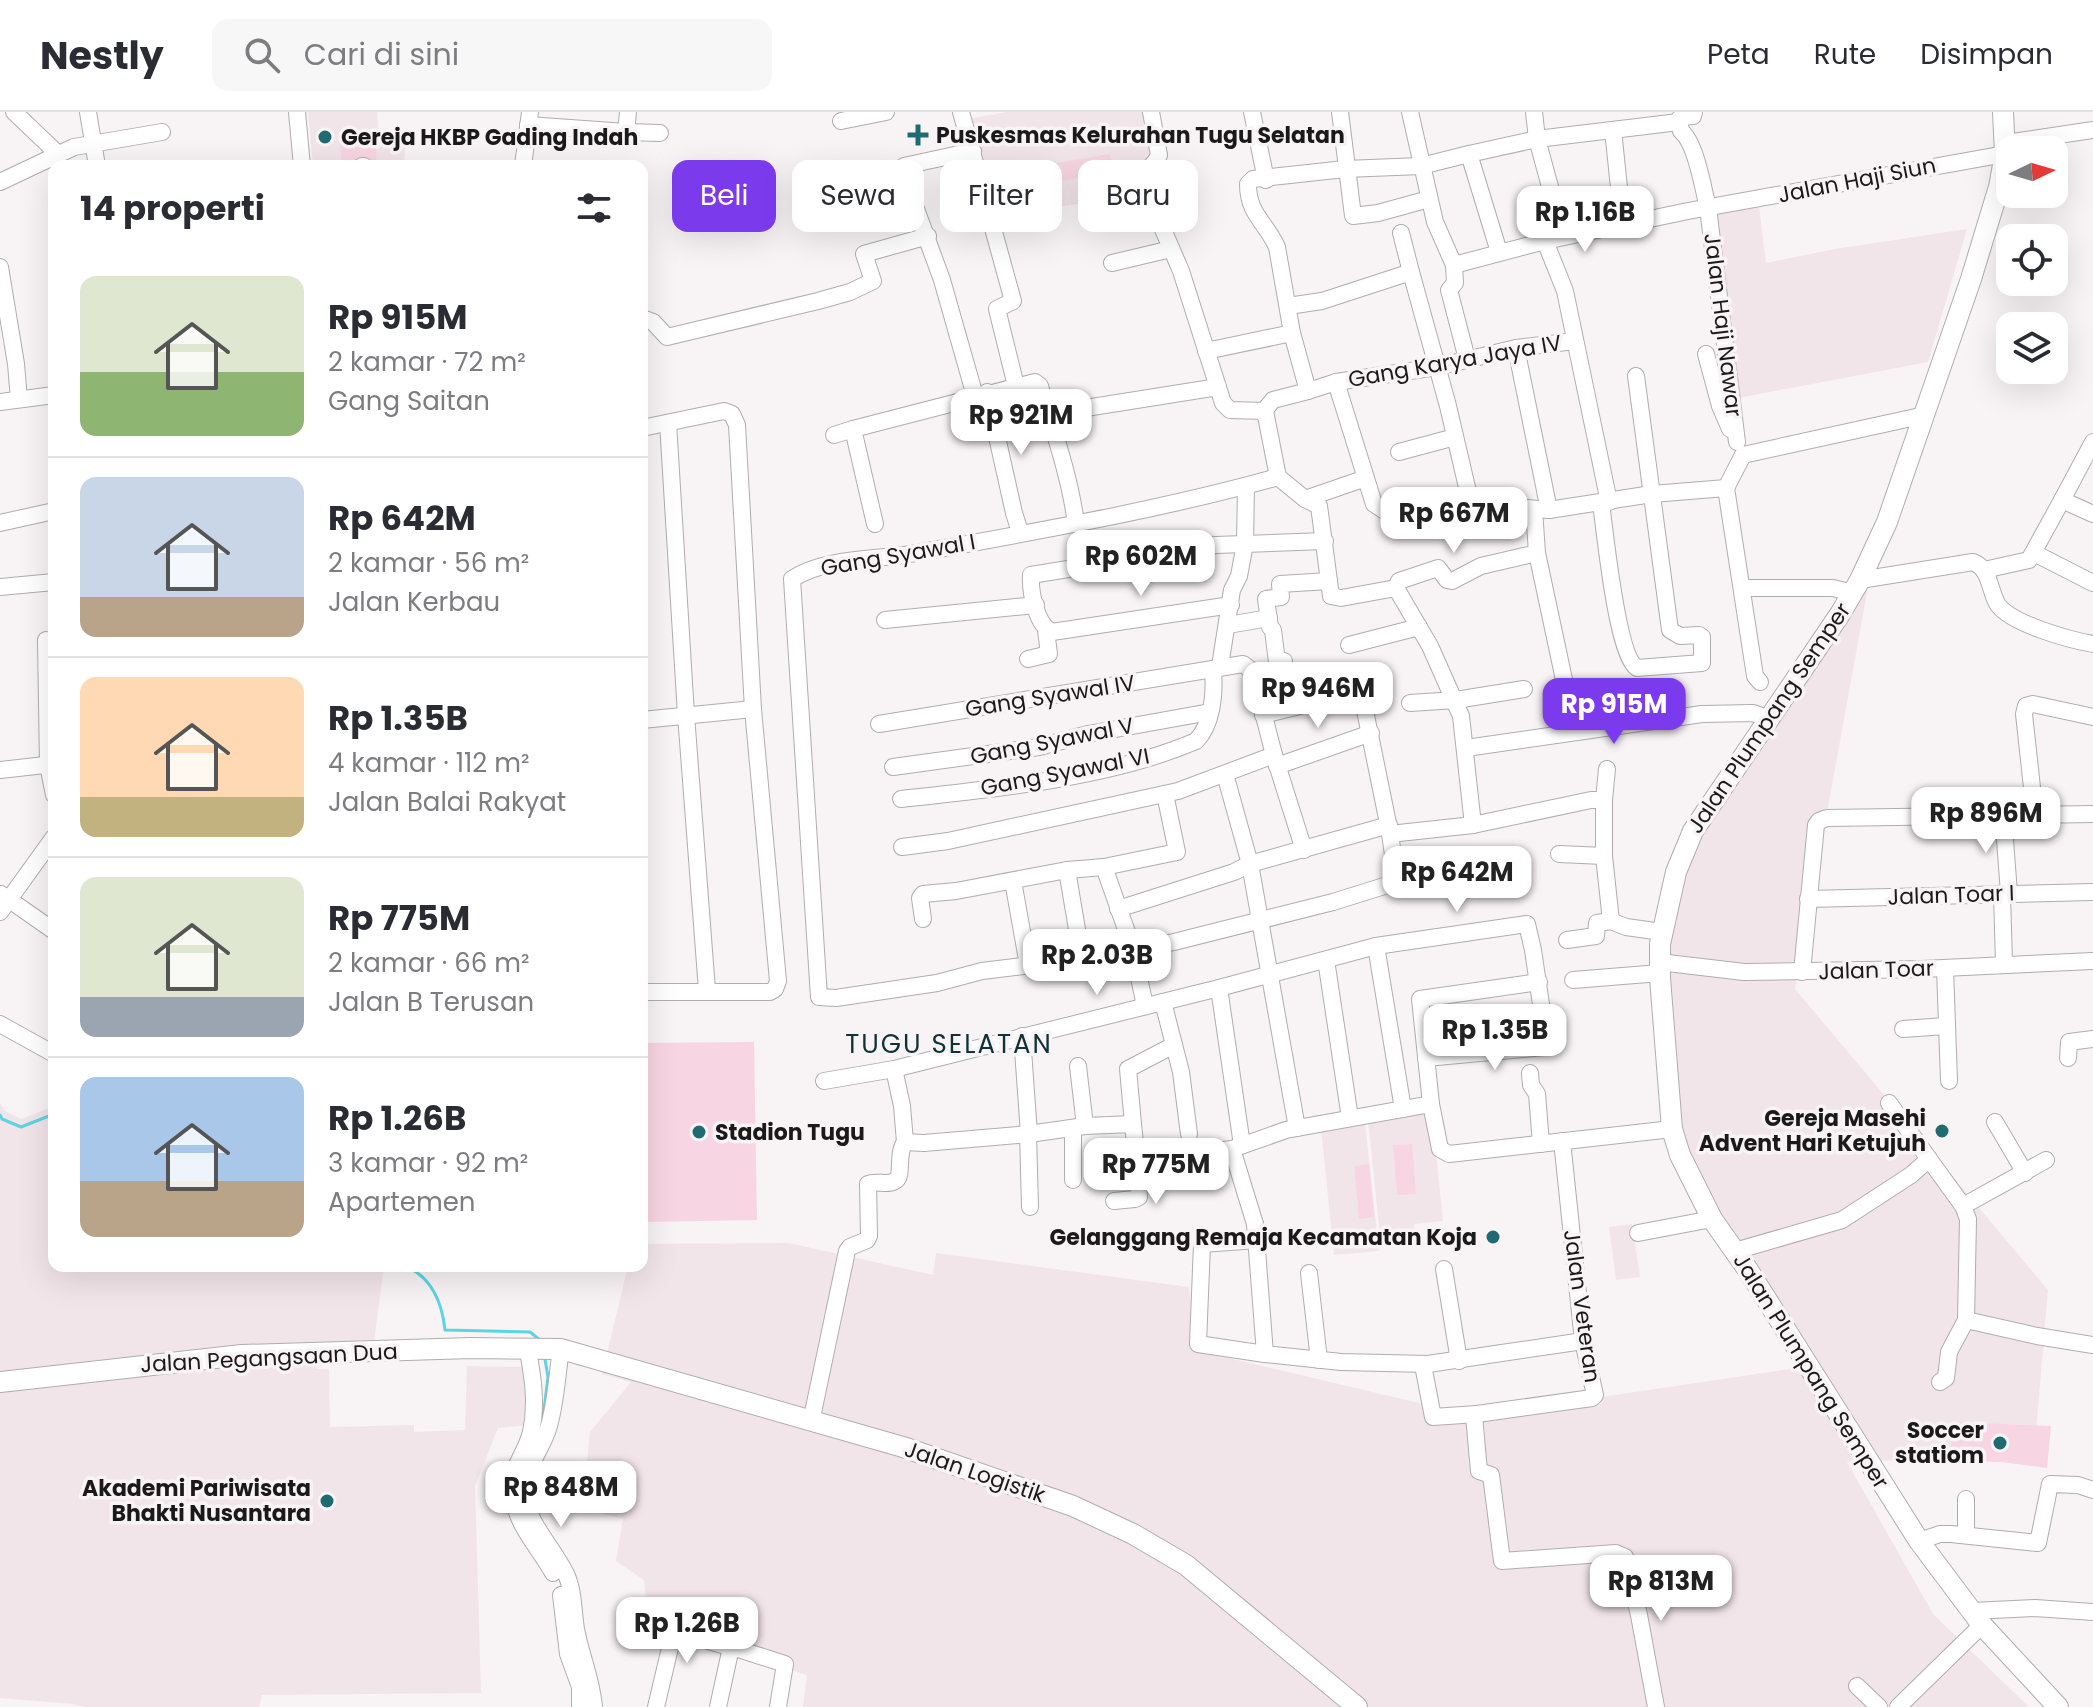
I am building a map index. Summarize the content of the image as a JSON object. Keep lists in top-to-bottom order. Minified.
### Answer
{"streets":{"main road":["Jalan Plumpang Semper","Jalan Pegangsaan Dua","Jalan Logistik"],"street":["Jalan Haji Siun","Jalan Haji Nawar","Gang Karya Jaya IV","Gang Syawal I","Gang Syawal IV","Gang Syawal V","Gang Syawal VI","Jalan Toar I","Jalan Toar","Jalan Veteran"]},"crossings":[["Jalan Haji Siun","Jalan Haji Nawar"],["Jalan Plumpang Semper","Jalan Toar"],["Gang Syawal V","Gang Syawal VI"],["Jalan Pegangsaan Dua","Jalan Logistik"]],"districts":["TUGU SELATAN"],"places":{"health":["Puskesmas Kelurahan Tugu Selatan"],"other":["Gereja HKBP Gading Indah","Gereja Masehi Advent Hari Ketujuh","Stadion Tugu","Gelanggang Remaja Kecamatan Koja","Soccer statiom","Akademi Pariwisata Bhakti Nusantara"]},"north":"right","page":{"header":"Nestly","search":"Cari di sini","nav":["Peta","Rute","Disimpan"],"chip":["Beli","Sewa","Filter","Baru"],"heading":"14 properti","price":["Rp 1.16B","Rp 921M","Rp 667M","Rp 602M","Rp 946M","Rp 915M","Rp 896M","Rp 642M","Rp 2.03B","Rp 1.35B","Rp 775M","Rp 848M","Rp 813M","Rp 1.26B"],"list":[{"name":"Rp 915M","note":"2 kamar · 72 m² · Gang Saitan"},{"name":"Rp 642M","note":"2 kamar · 56 m² · Jalan Kerbau"},{"name":"Rp 1.35B","note":"4 kamar · 112 m² · Jalan Balai Rakyat"},{"name":"Rp 775M","note":"2 kamar · 66 m² · Jalan B Terusan"},{"name":"Rp 1.26B","note":"3 kamar · 92 m² · Apartemen"}]}}
